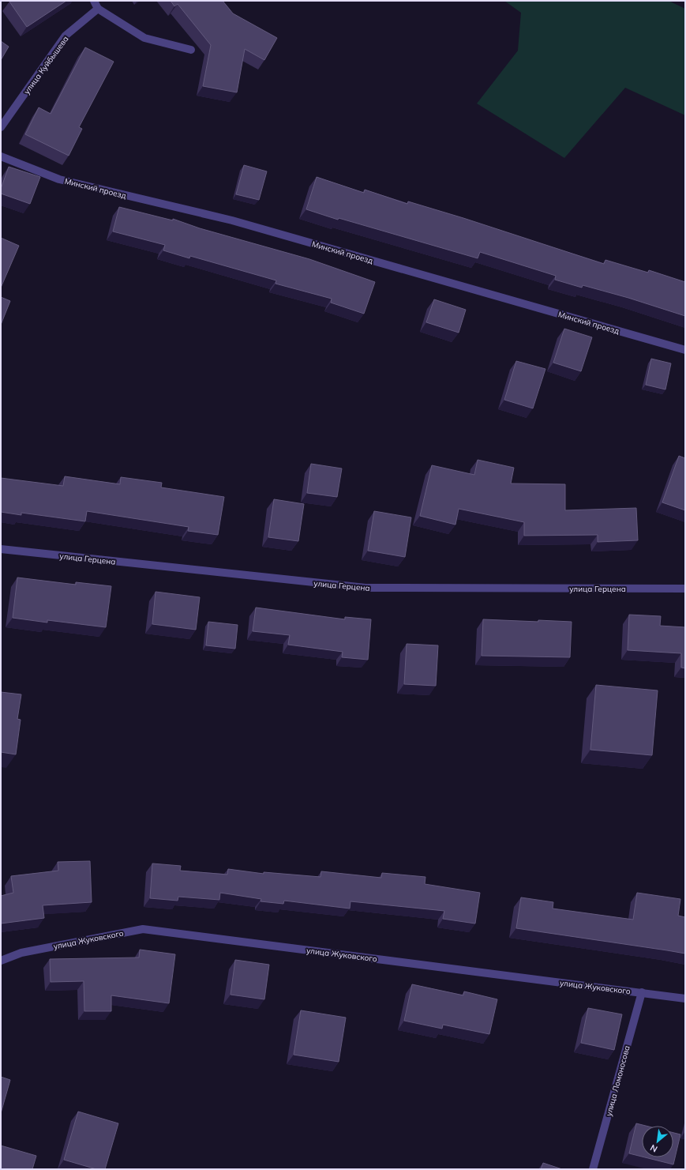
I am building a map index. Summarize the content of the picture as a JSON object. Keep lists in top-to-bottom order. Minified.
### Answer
{"streets":{"street":["улица Куйбышева","Минский проезд","улица Герцена","улица Жуковского","улица Ломоносова"]},"crossings":[["улица Жуковского","улица Ломоносова"]],"north":"bottom left"}
